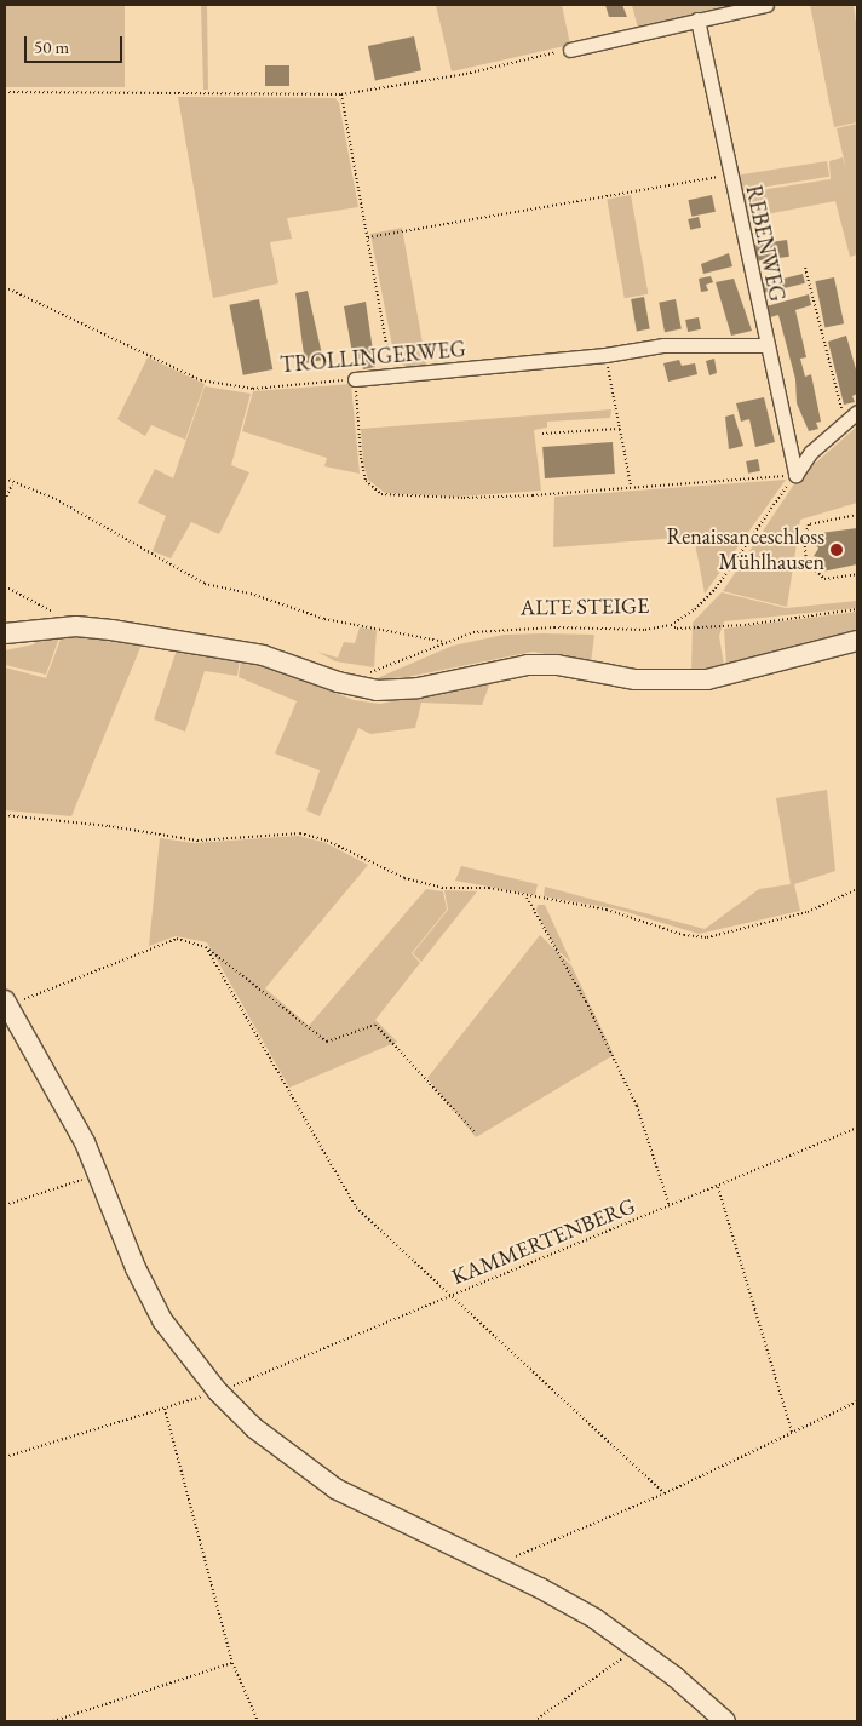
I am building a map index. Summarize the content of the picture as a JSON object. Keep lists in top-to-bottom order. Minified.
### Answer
{"streets":{"street":["REBENWEG","TROLLINGERWEG"],"path":["ALTE STEIGE","KAMMERTENBERG"]},"crossings":[["REBENWEG","TROLLINGERWEG"],["REBENWEG","ALTE STEIGE"]],"places":["Renaissanceschloss Mühlhausen"],"scale_bar":"50 m"}
